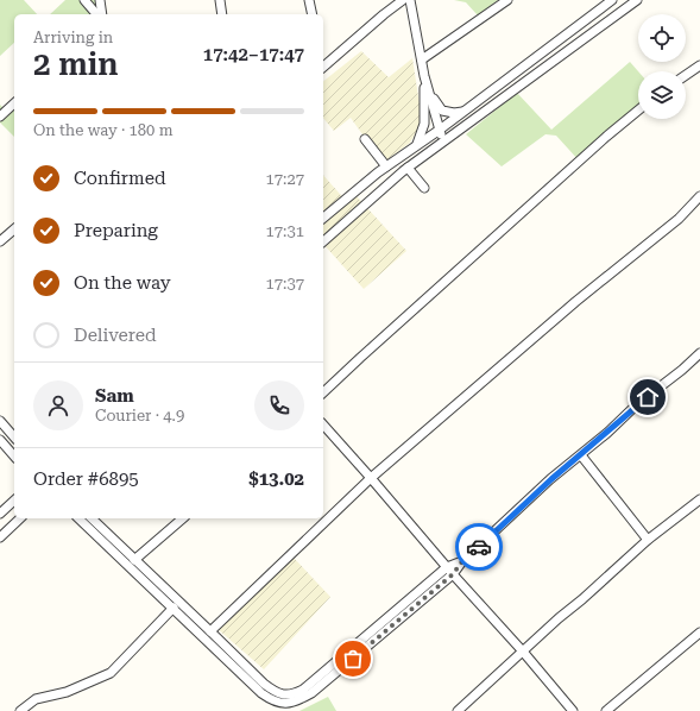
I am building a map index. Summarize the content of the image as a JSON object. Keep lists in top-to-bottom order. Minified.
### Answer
{"page":{"heading":["2 min","Arriving in","17:42–17:47"],"panel":["Sam","Courier · 4.9","Order #6895","$13.02"],"bar":"On the way · 180 m","list":[["Confirmed","17:27"],["Preparing","17:31"],["On the way","17:37"],"Delivered"]}}
